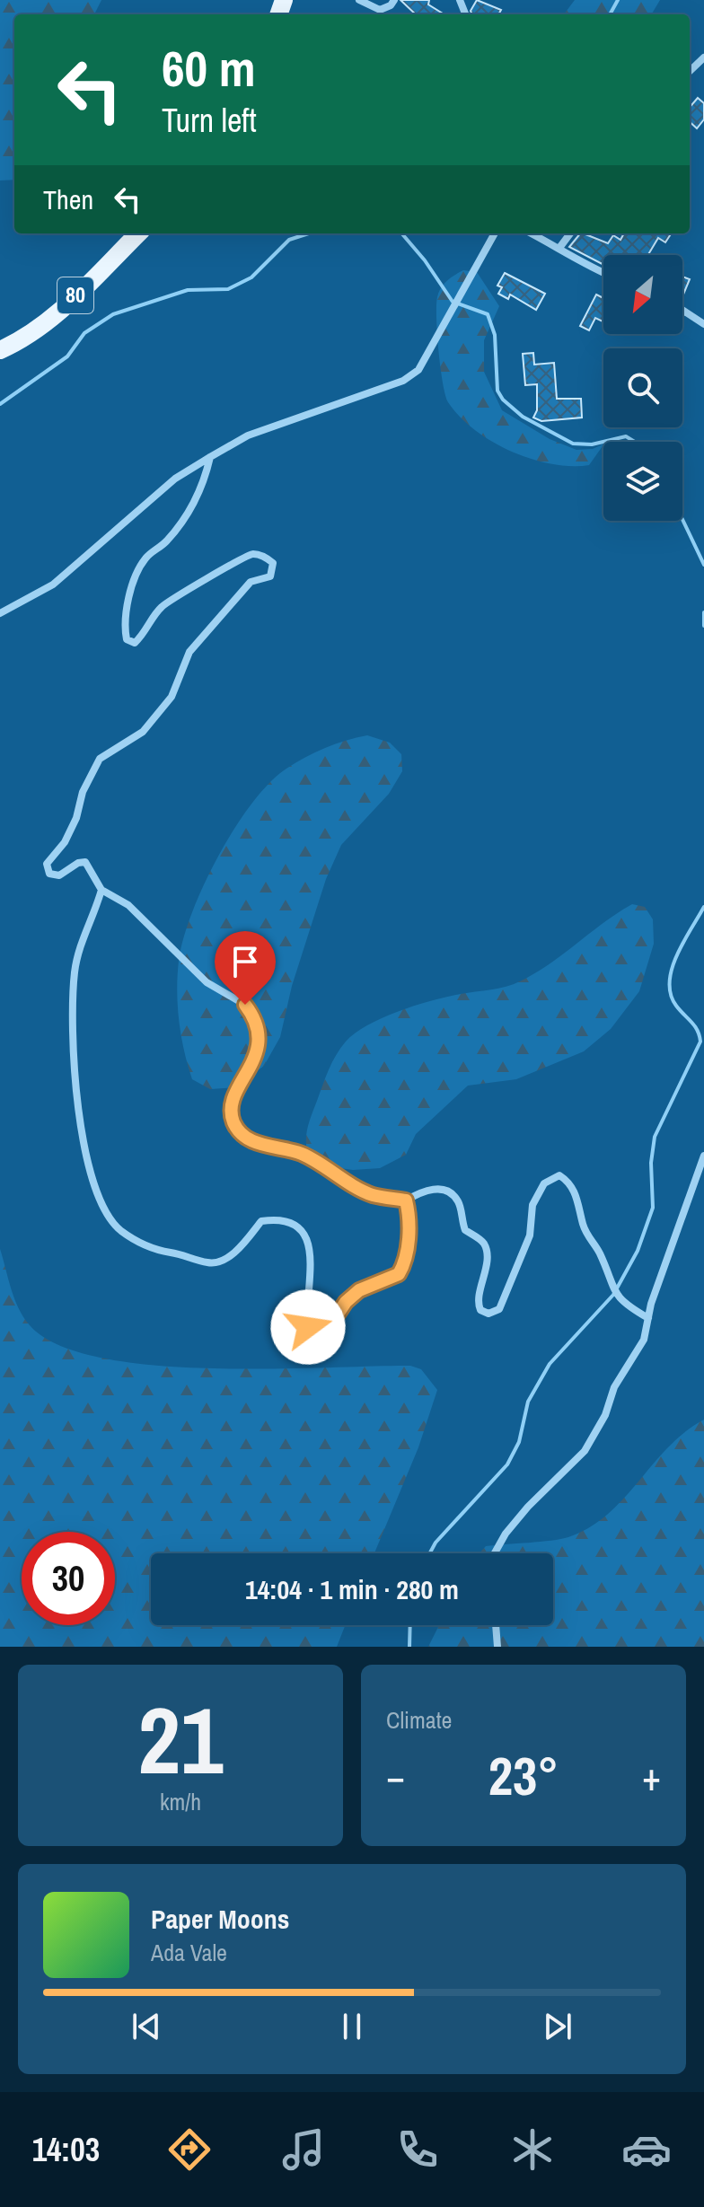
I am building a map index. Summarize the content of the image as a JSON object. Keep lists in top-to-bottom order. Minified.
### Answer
{"streets":{"main road":["80"]},"north":"bottom left","page":{"turn":["60 m","Turn left"],"then":"Then","limit":"30","trip":"14:04 · 1 min · 280 m","tile":[["21","km/h"],"Climate"],"heat":["−","23°","+"],"song":["Paper Moons","Ada Vale"],"tabs":"14:03"}}
